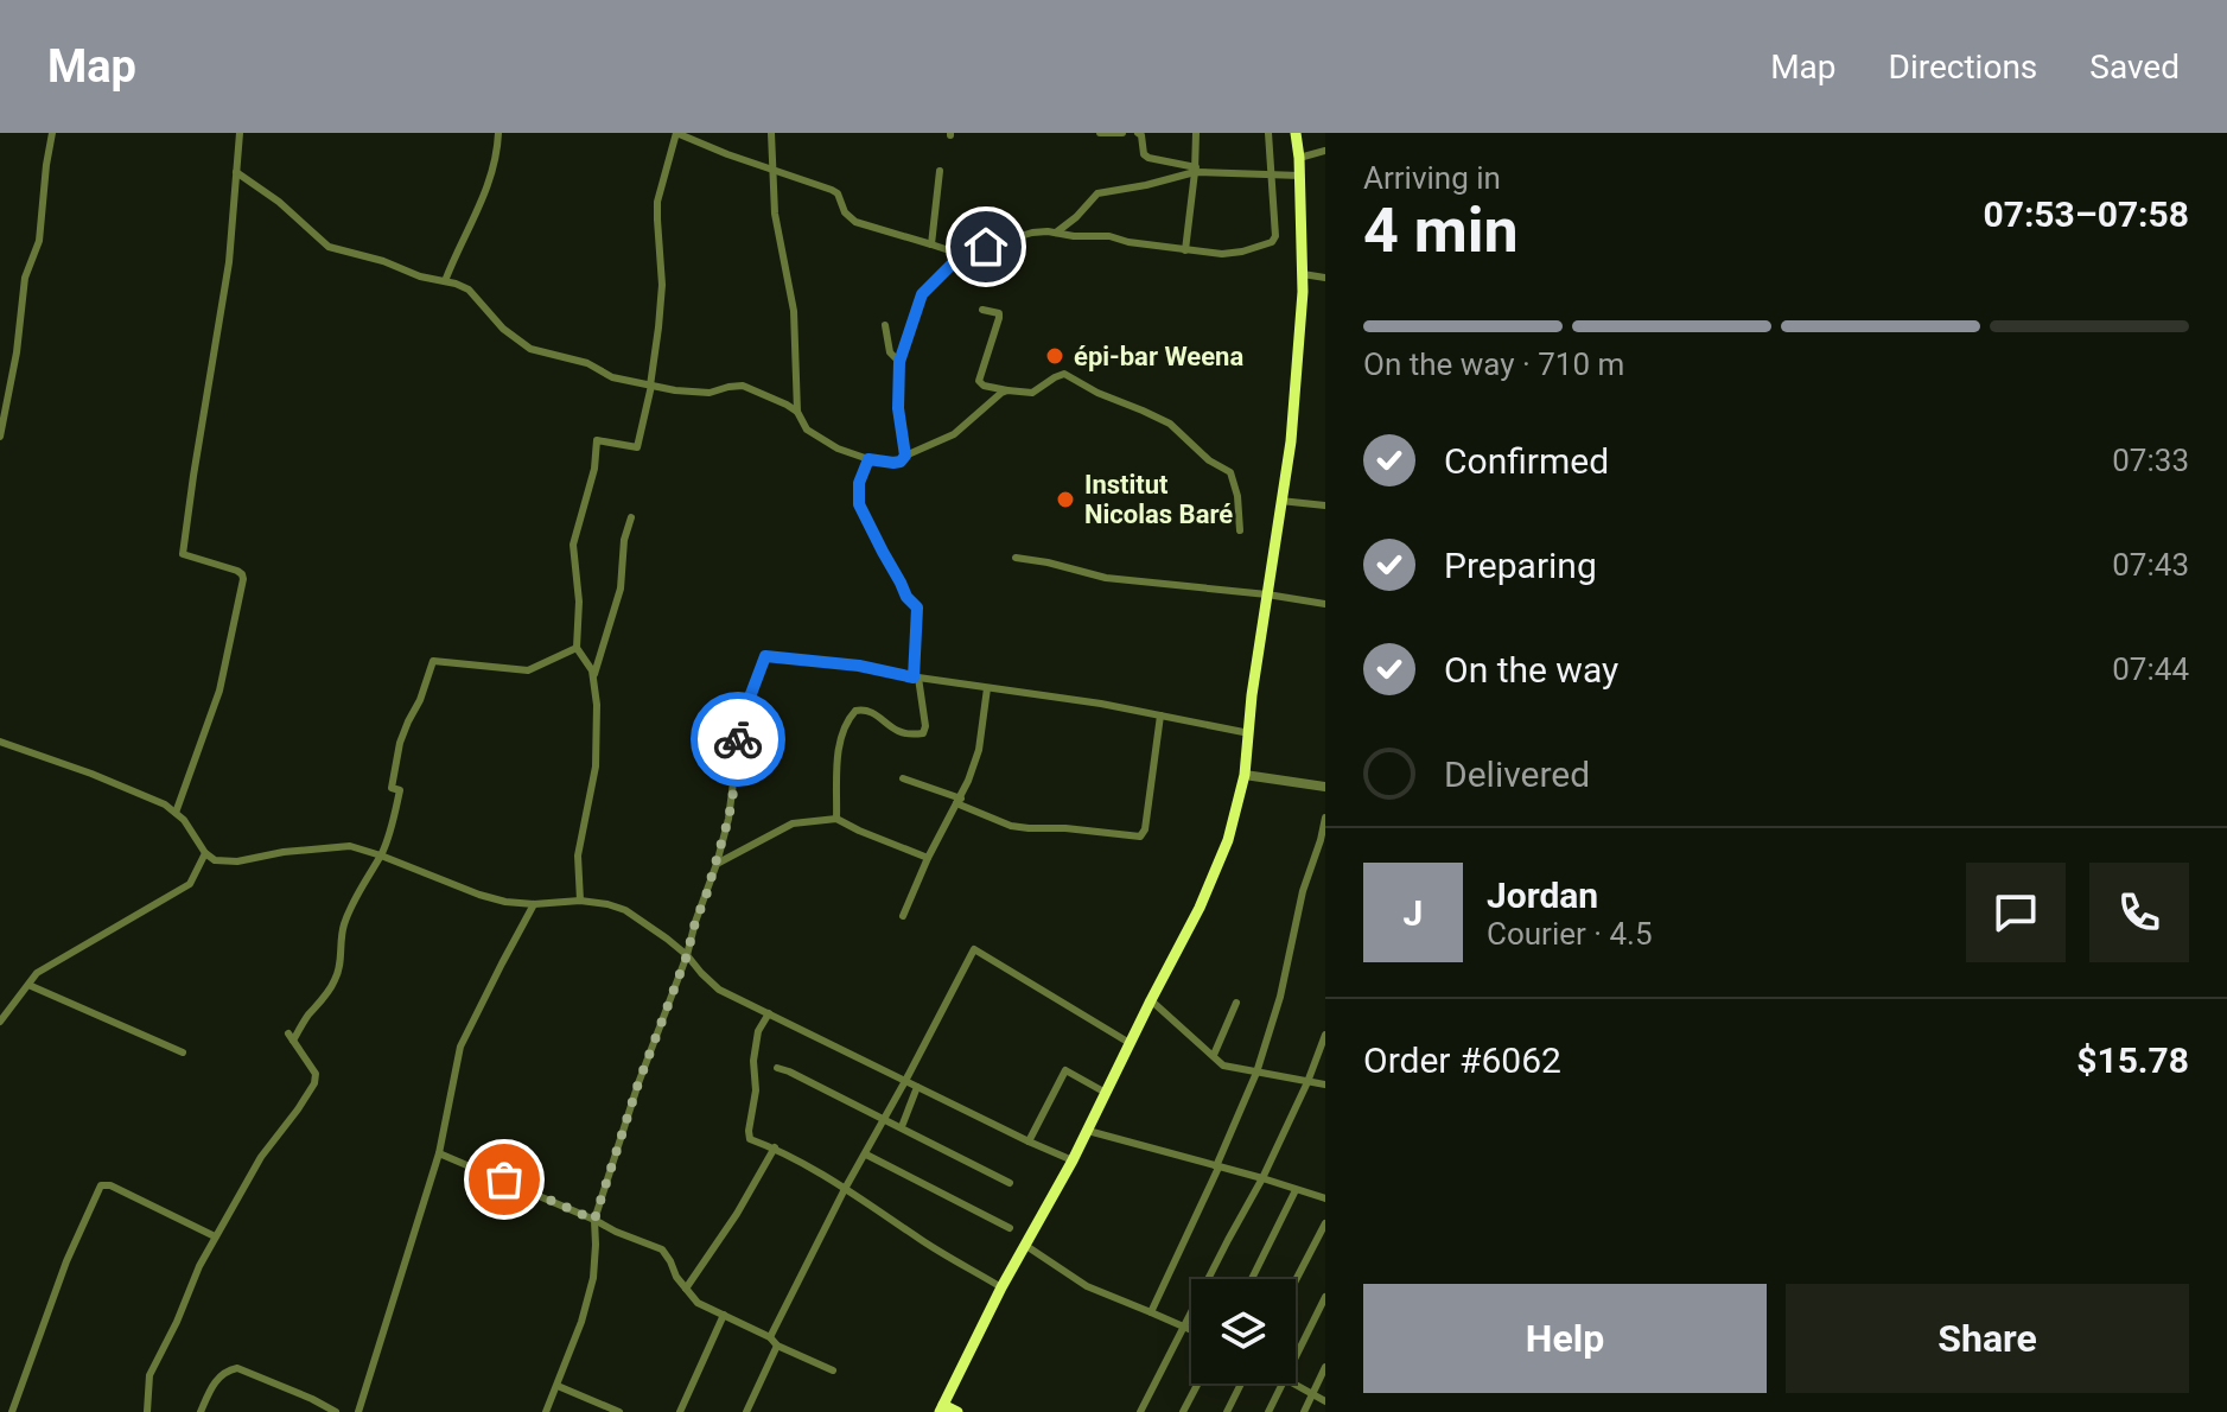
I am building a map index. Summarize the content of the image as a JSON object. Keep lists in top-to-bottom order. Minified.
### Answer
{"places":["épi-bar Weena","Institut Nicolas Baré"],"page":{"header":"Map","nav":["Map","Directions","Saved"],"heading":["4 min","Arriving in","07:53–07:58"],"panel":["Jordan","Courier · 4.5","Order #6062","$15.78"],"bar":"On the way · 710 m","list":[["Confirmed","07:33"],["Preparing","07:43"],["On the way","07:44"],"Delivered"],"round":"J","buttons":["Help","Share"]}}
